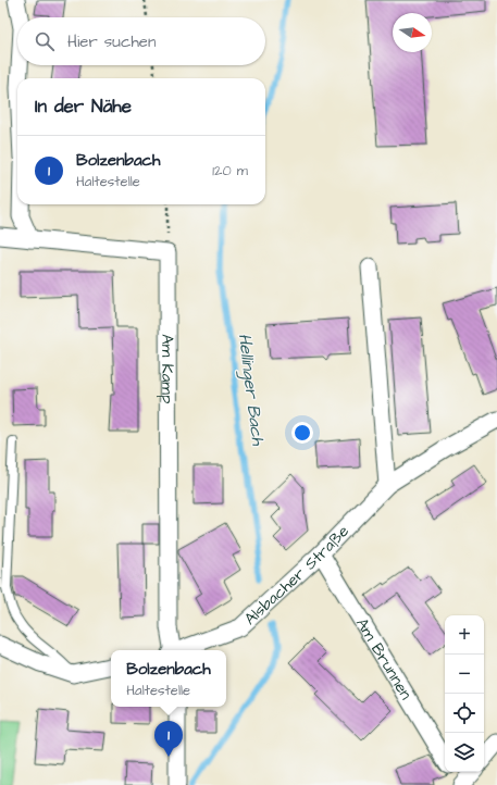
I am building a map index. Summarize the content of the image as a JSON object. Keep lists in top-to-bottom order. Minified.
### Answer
{"streets":{"street":["Am Kamp","Alsbacher Straße","Am Brunnen"]},"crossings":[["Alsbacher Straße","Am Brunnen"]],"water":["Hellinger Bach"],"north":"right","page":{"search":"Hier suchen","heading":"In der Nähe","list":[{"mark":"1","name":"Bolzenbach","note":"Haltestelle","value":"120 m"}],"map_buttons":["+","−"],"popup":["Bolzenbach","Haltestelle"],"pins":"1"}}
